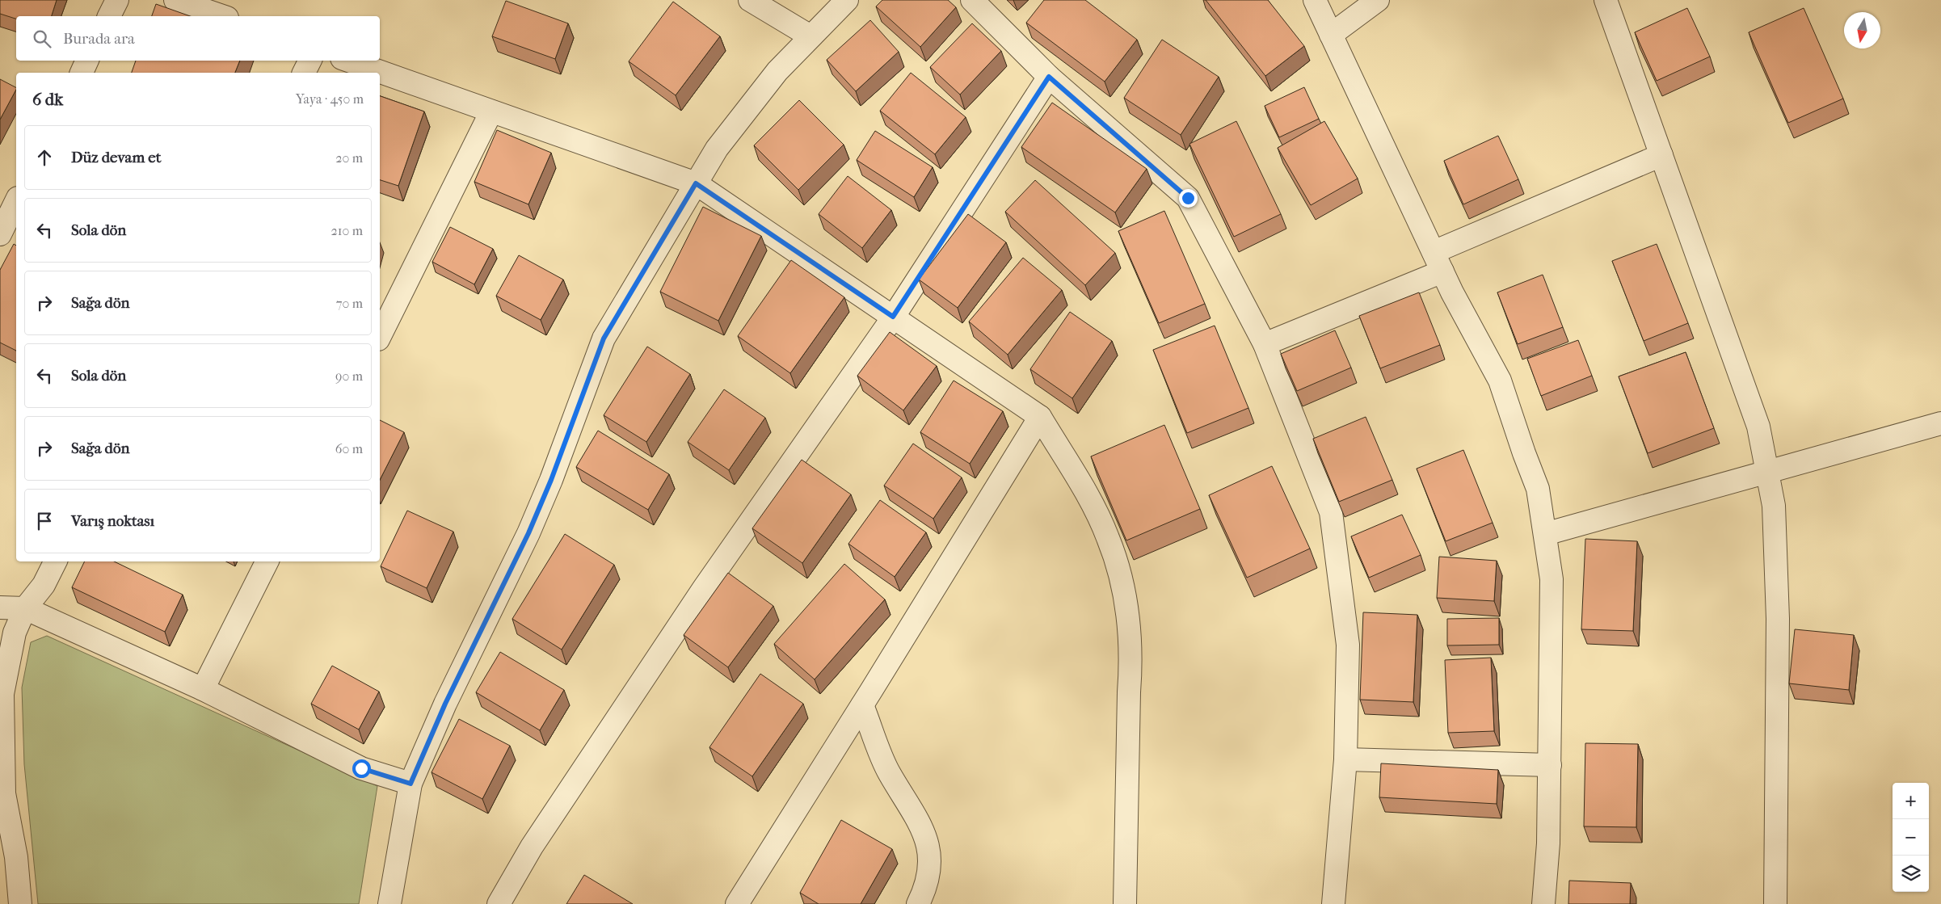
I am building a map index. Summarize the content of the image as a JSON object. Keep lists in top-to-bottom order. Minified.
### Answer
{"north":"bottom","page":{"search":"Burada ara","heading":["6 dk","Yaya · 450 m"],"list":[["Düz devam et","20 m"],["Sola dön","210 m"],["Sağa dön","70 m"],["Sola dön","90 m"],["Sağa dön","60 m"],"Varış noktası"],"map_buttons":["+","−"]}}
